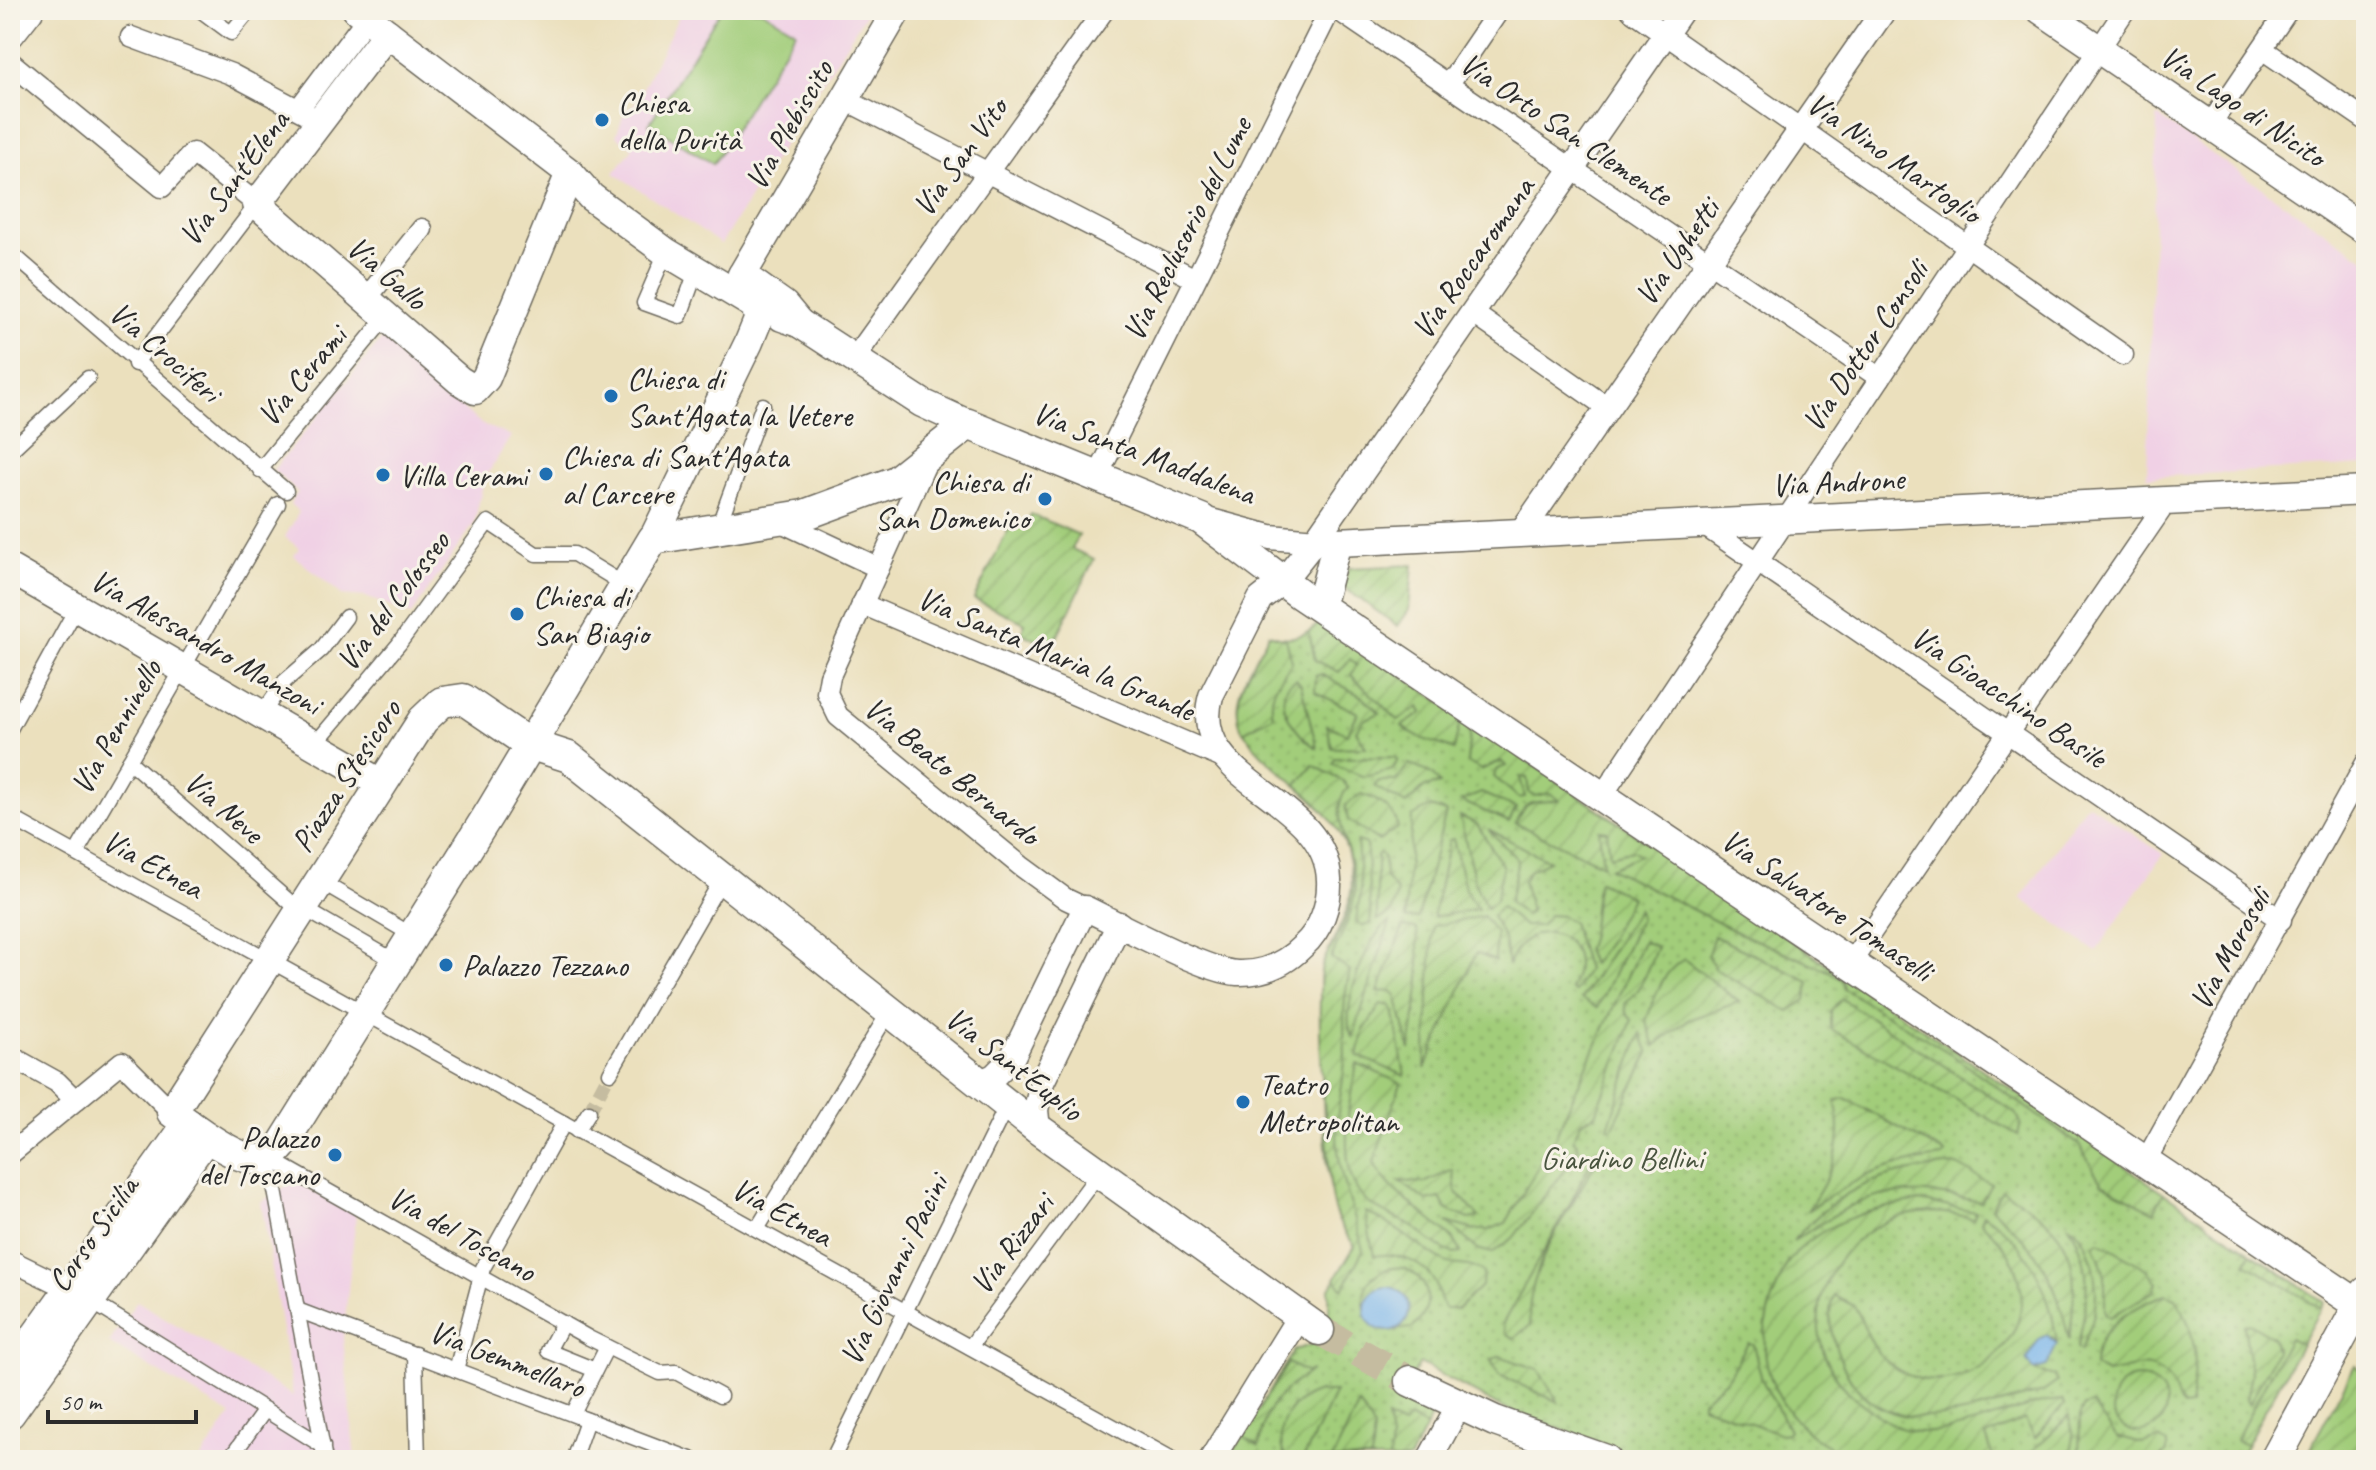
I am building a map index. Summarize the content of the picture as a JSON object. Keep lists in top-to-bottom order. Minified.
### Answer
{"streets":{"main road":["Via Lago di Nicito","Via Plebiscito","Via Sant'Elena","Via Gallo","Via Santa Maddalena","Via Androne","Via Alessandro Manzoni","Piazza Stesicoro","Via Salvatore Tomaselli","Via Sant'Euplio","Corso Sicilia"],"street":["Via Orto San Clemente","Via San Vito","Via Nino Martoglio","Via Reclusorio del Lume","Via Ughetti","Via Roccaromana","Via Dottor Consoli","Via Crociferi","Via Cerami","Via del Colosseo","Via Santa Maria la Grande","Via Gioacchino Basile","Via Penninello","Via Beato Bernardo","Via Neve","Via Etnea","Via Morosoli","Via del Toscano","Via Rizzari","Via Giovanni Pacini","Via Gemmellaro"]},"crossings":[["Via Lago di Nicito","Via Dottor Consoli"],["Via Orto San Clemente","Via Ughetti"],["Via Orto San Clemente","Via Roccaromana"],["Via Orto San Clemente","Via Dottor Consoli"],["Via Nino Martoglio","Via Ughetti"],["Via Nino Martoglio","Via Roccaromana"],["Via Nino Martoglio","Via Dottor Consoli"],["Via Sant'Elena","Via Gallo"],["Via Sant'Elena","Via Crociferi"],["Via Reclusorio del Lume","Via Santa Maddalena"],["Via Ughetti","Via Androne"],["Via Roccaromana","Via Santa Maddalena"],["Via Roccaromana","Via Androne"],["Via Roccaromana","Via Santa Maria la Grande"],["Via Roccaromana","Via Salvatore Tomaselli"],["Via Gallo","Via Cerami"],["Via Dottor Consoli","Via Androne"],["Via Dottor Consoli","Via Gioacchino Basile"],["Via Dottor Consoli","Via Salvatore Tomaselli"],["Via Crociferi","Via Cerami"],["Via Crociferi","Via Penninello"],["Via Santa Maddalena","Via Androne"],["Via Santa Maddalena","Via Salvatore Tomaselli"],["Via Androne","Via Gioacchino Basile"],["Via del Colosseo","Via Alessandro Manzoni"],["Via Alessandro Manzoni","Via Penninello"],["Via Alessandro Manzoni","Piazza Stesicoro"],["Via Santa Maria la Grande","Via Beato Bernardo"],["Via Gioacchino Basile","Via Morosoli"],["Via Penninello","Via Neve"],["Via Penninello","Via Etnea"],["Piazza Stesicoro","Via Neve"],["Piazza Stesicoro","Via Etnea"],["Piazza Stesicoro","Via Sant'Euplio"],["Piazza Stesicoro","Corso Sicilia"],["Via Etnea","Corso Sicilia"],["Via Etnea","Via Rizzari"],["Via Etnea","Via Giovanni Pacini"],["Via Salvatore Tomaselli","Via Morosoli"],["Via Sant'Euplio","Via Rizzari"],["Via Sant'Euplio","Via Giovanni Pacini"]],"parks":["Giardino Bellini"],"places":["Chiesa della Purità","Chiesa di Sant'Agata la Vetere","Chiesa di Sant'Agata al Carcere","Villa Cerami","Chiesa di San Domenico","Chiesa di San Biagio","Palazzo Tezzano","Teatro Metropolitan","Palazzo del Toscano"],"scale_bar":"50 m"}
